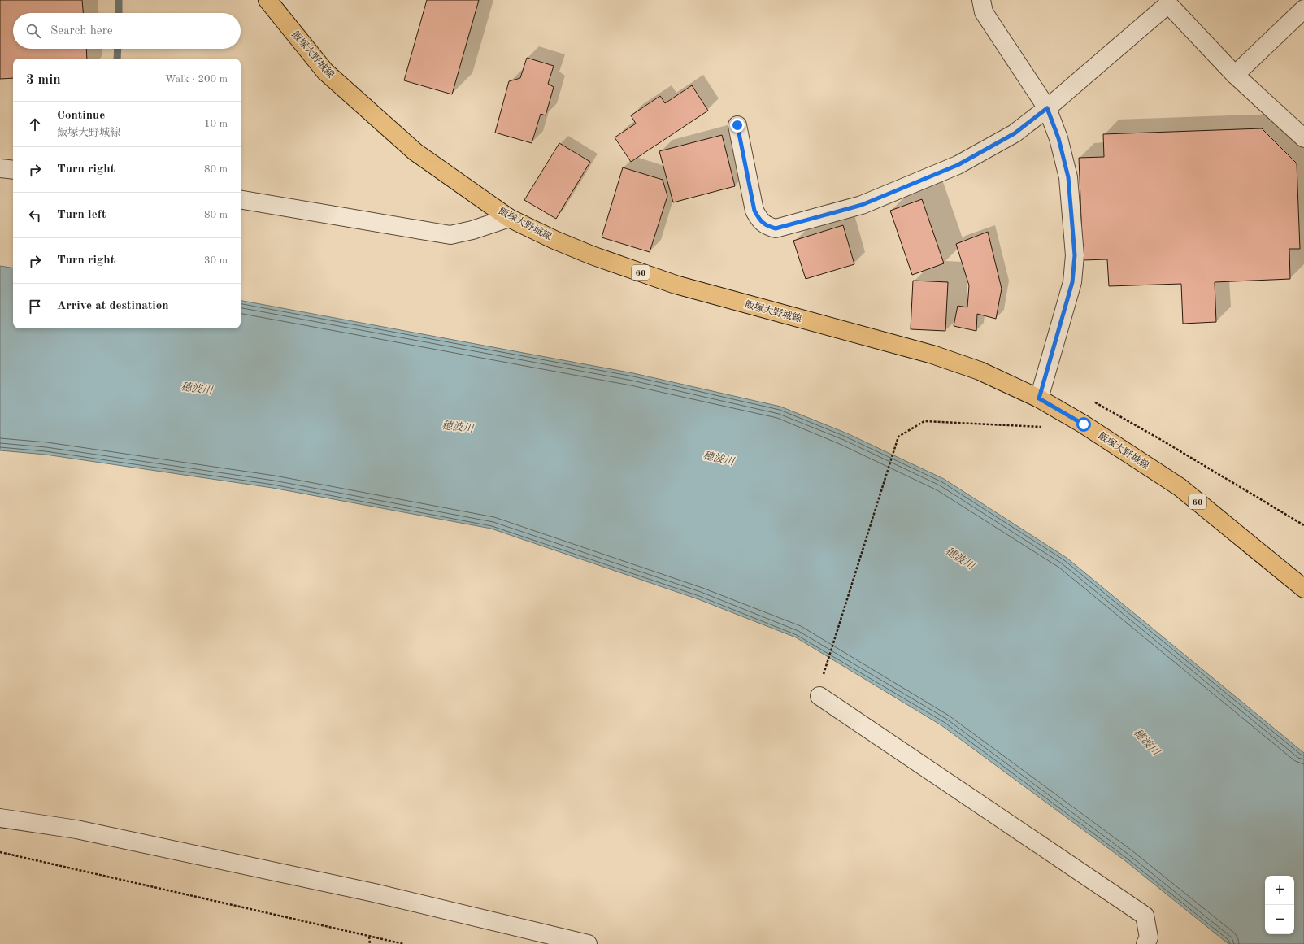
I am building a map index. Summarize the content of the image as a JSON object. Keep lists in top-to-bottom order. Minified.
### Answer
{"streets":{"main road":["飯塚大野城線","60"]},"water":["穂波川"],"page":{"search":"Search here","heading":["3 min","Walk · 200 m"],"list":[["Continue","飯塚大野城線","10 m"],["Turn right","80 m"],["Turn left","80 m"],["Turn right","30 m"],"Arrive at destination"],"map_buttons":["+","−"]}}
